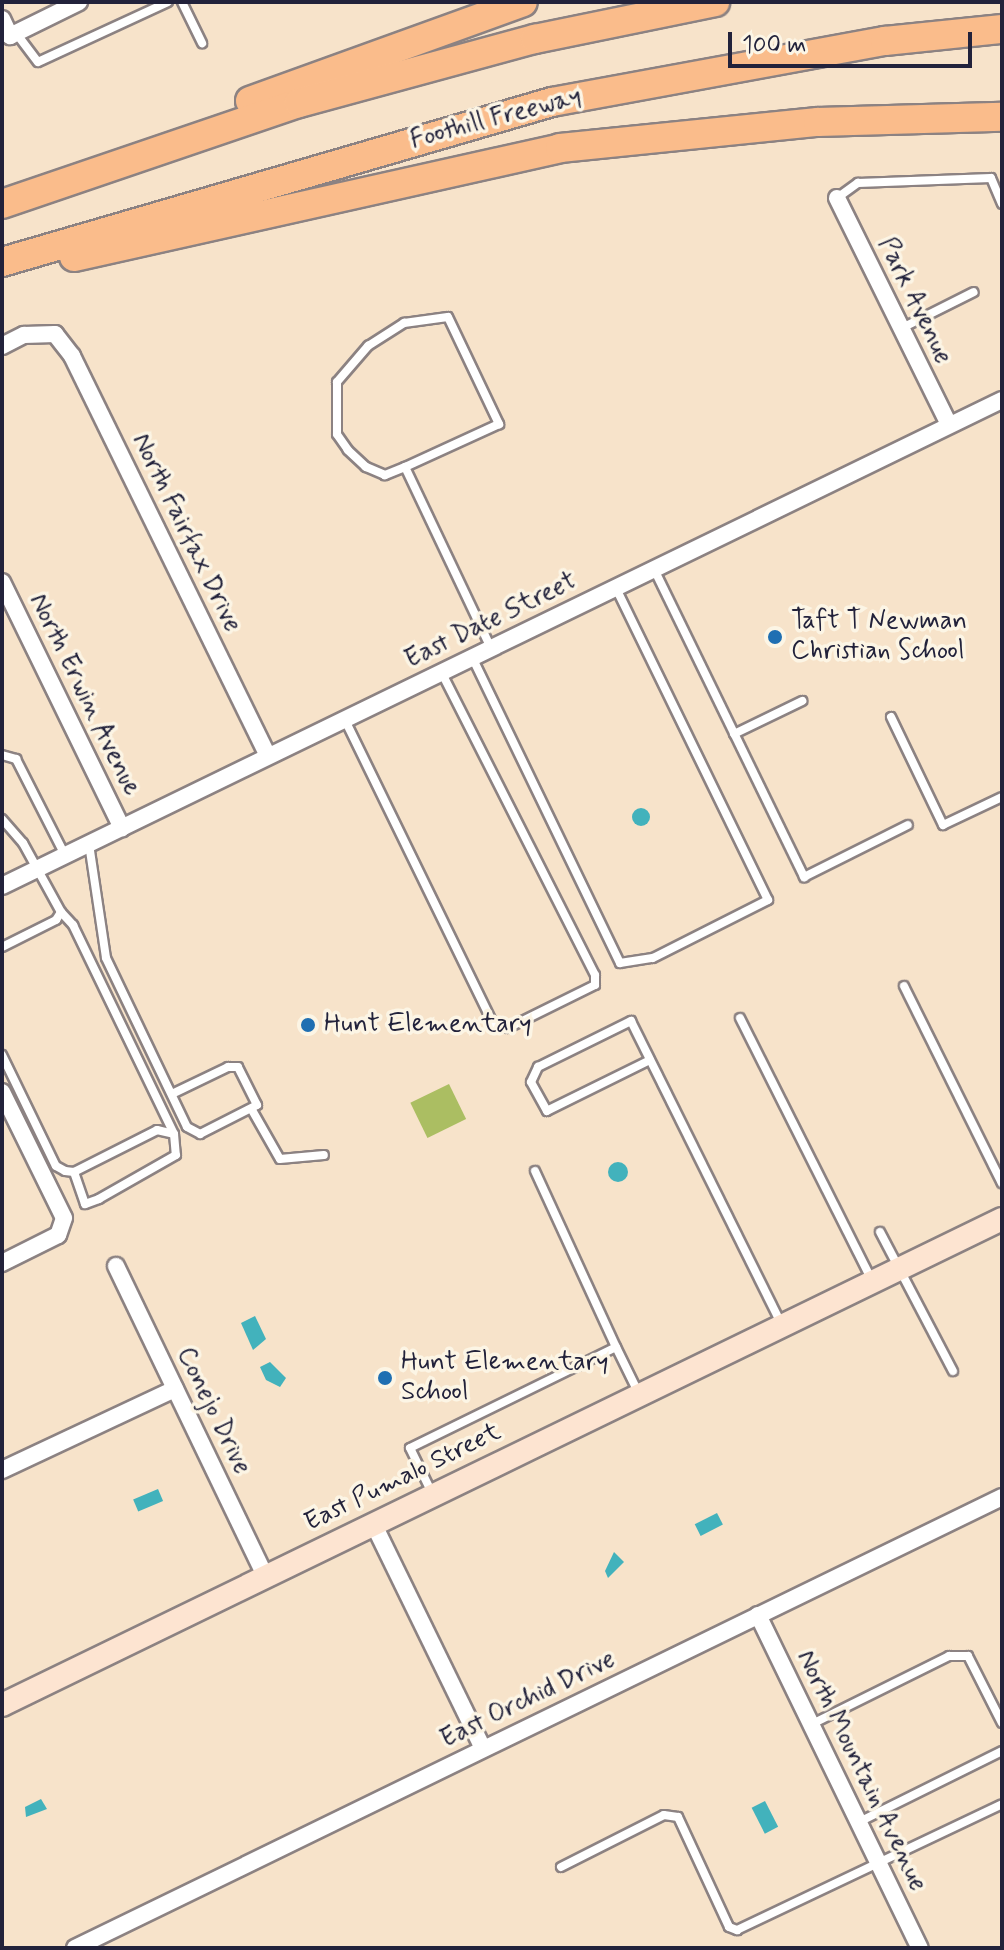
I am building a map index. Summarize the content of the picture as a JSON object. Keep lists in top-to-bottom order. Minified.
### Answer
{"streets":{"highway":["Foothill Freeway"],"street":["Park Avenue","North Fairfax Drive","East Date Street","North Erwin Avenue","Conejo Drive","East Pumalo Street","East Orchid Drive","North Mountain Avenue"]},"crossings":[["Park Avenue","East Date Street"],["North Fairfax Drive","East Date Street"],["East Date Street","North Erwin Avenue"],["Conejo Drive","East Pumalo Street"],["East Orchid Drive","North Mountain Avenue"]],"places":["Taft T Newman Christian School","Hunt Elementary","Hunt Elementary School"],"scale_bar":"100 m"}
